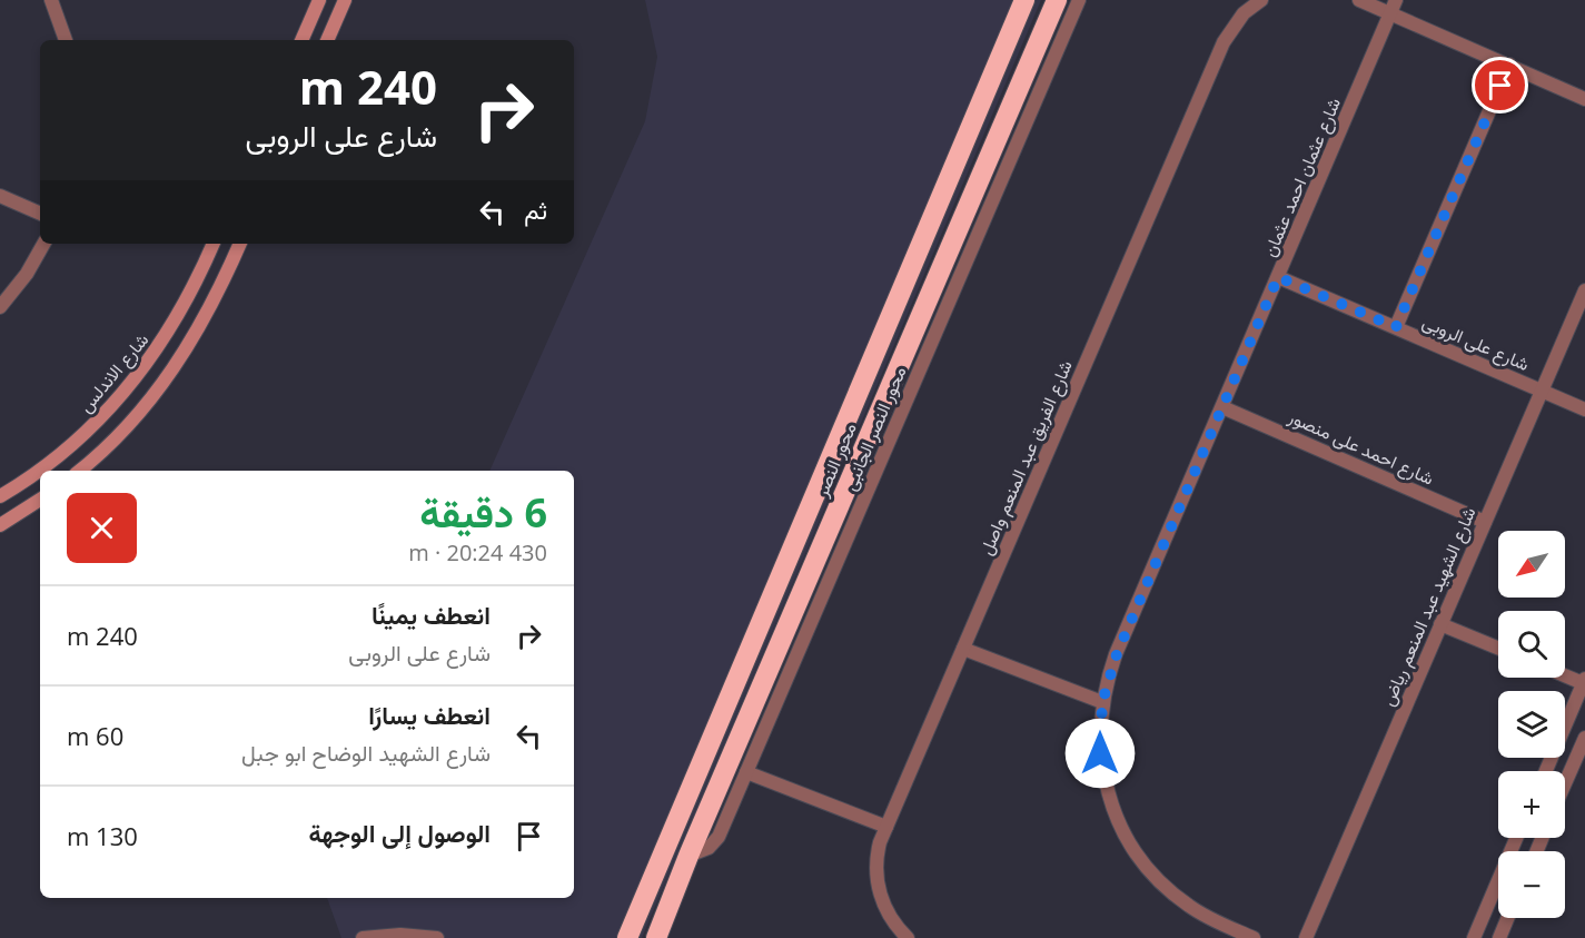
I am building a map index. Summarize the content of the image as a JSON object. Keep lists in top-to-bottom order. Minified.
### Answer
{"streets":{"highway":["محور النصر"],"street":["شارع عثمان احمد عثمان","شارع على الروبى","شارع الاندلس","محور النصر الجانبى","شارع احمد على منصور","شارع الفريق عبد المنعم واصل","شارع الشهيد عبد المنعم رياض"]},"crossings":[["شارع عثمان احمد عثمان","شارع على الروبى"],["شارع عثمان احمد عثمان","شارع احمد على منصور"],["شارع على الروبى","شارع الشهيد عبد المنعم رياض"],["محور النصر الجانبى","محور النصر"],["شارع احمد على منصور","شارع الشهيد عبد المنعم رياض"]],"north":"bottom left","page":{"turn":["240 m","شارع على الروبى"],"then":"ثم","heading":["6 دقيقة","430 m · 20:24"],"map_buttons":["+","−"],"list":[{"name":"انعطف يمينًا","note":"شارع على الروبى","value":"240 m"},{"name":"انعطف يسارًا","note":"شارع الشهيد الوضاح ابو جبل","value":"60 m"},{"name":"الوصول إلى الوجهة","value":"130 m"}]}}
